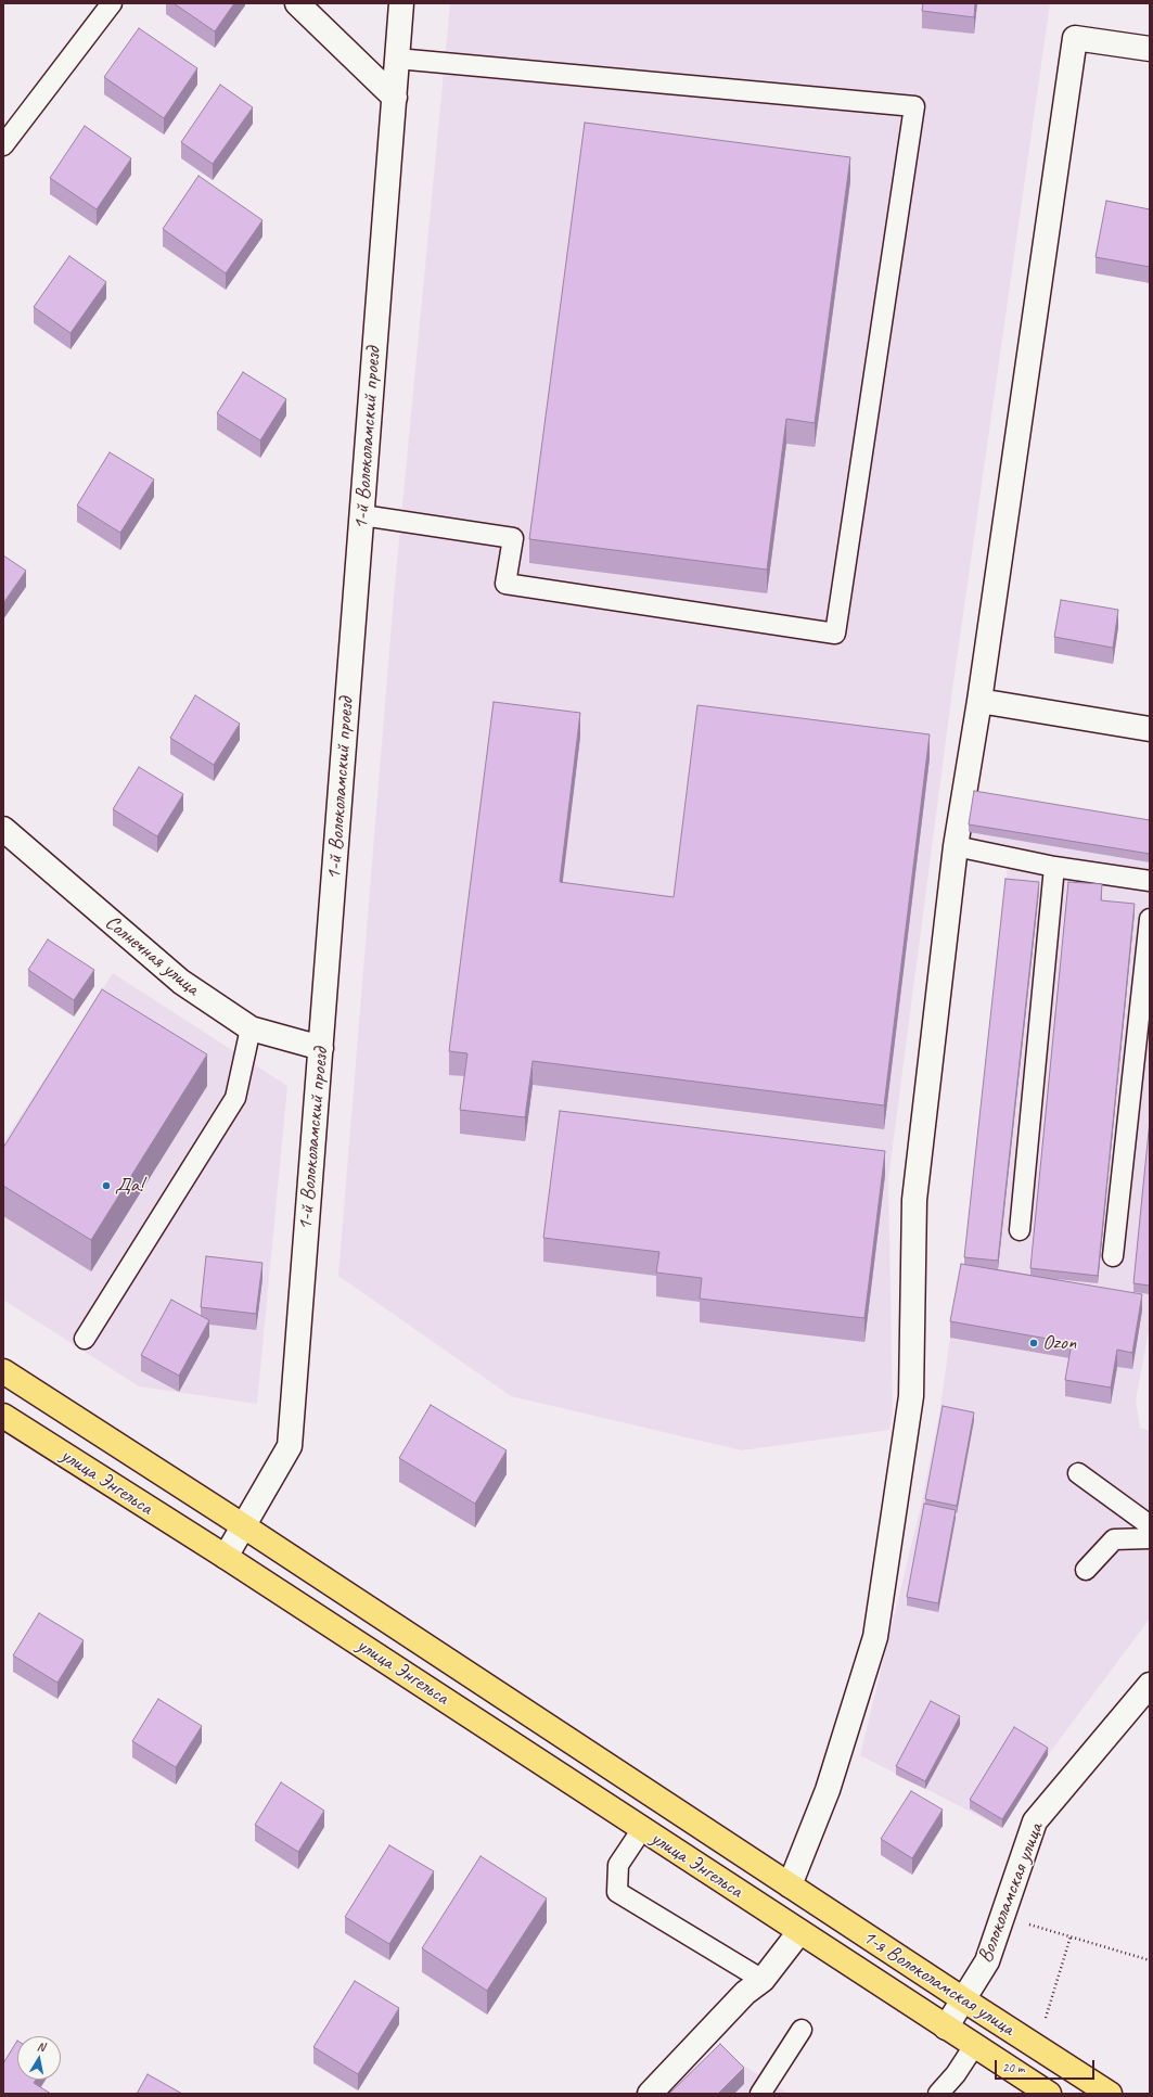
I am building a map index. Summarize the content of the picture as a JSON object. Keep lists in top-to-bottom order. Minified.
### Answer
{"streets":{"main road":["улица Энгельса","1-я Волоколамская улица"],"street":["1-й Волоколамский проезд","Солнечная улица","Волоколамская улица"]},"crossings":[["1-й Волоколамский проезд","Солнечная улица"],["1-й Волоколамский проезд","улица Энгельса"],["улица Энгельса","1-я Волоколамская улица"],["Волоколамская улица","1-я Волоколамская улица"]],"places":["Да!","Ozon"],"scale_bar":"20 m","north":"top"}
